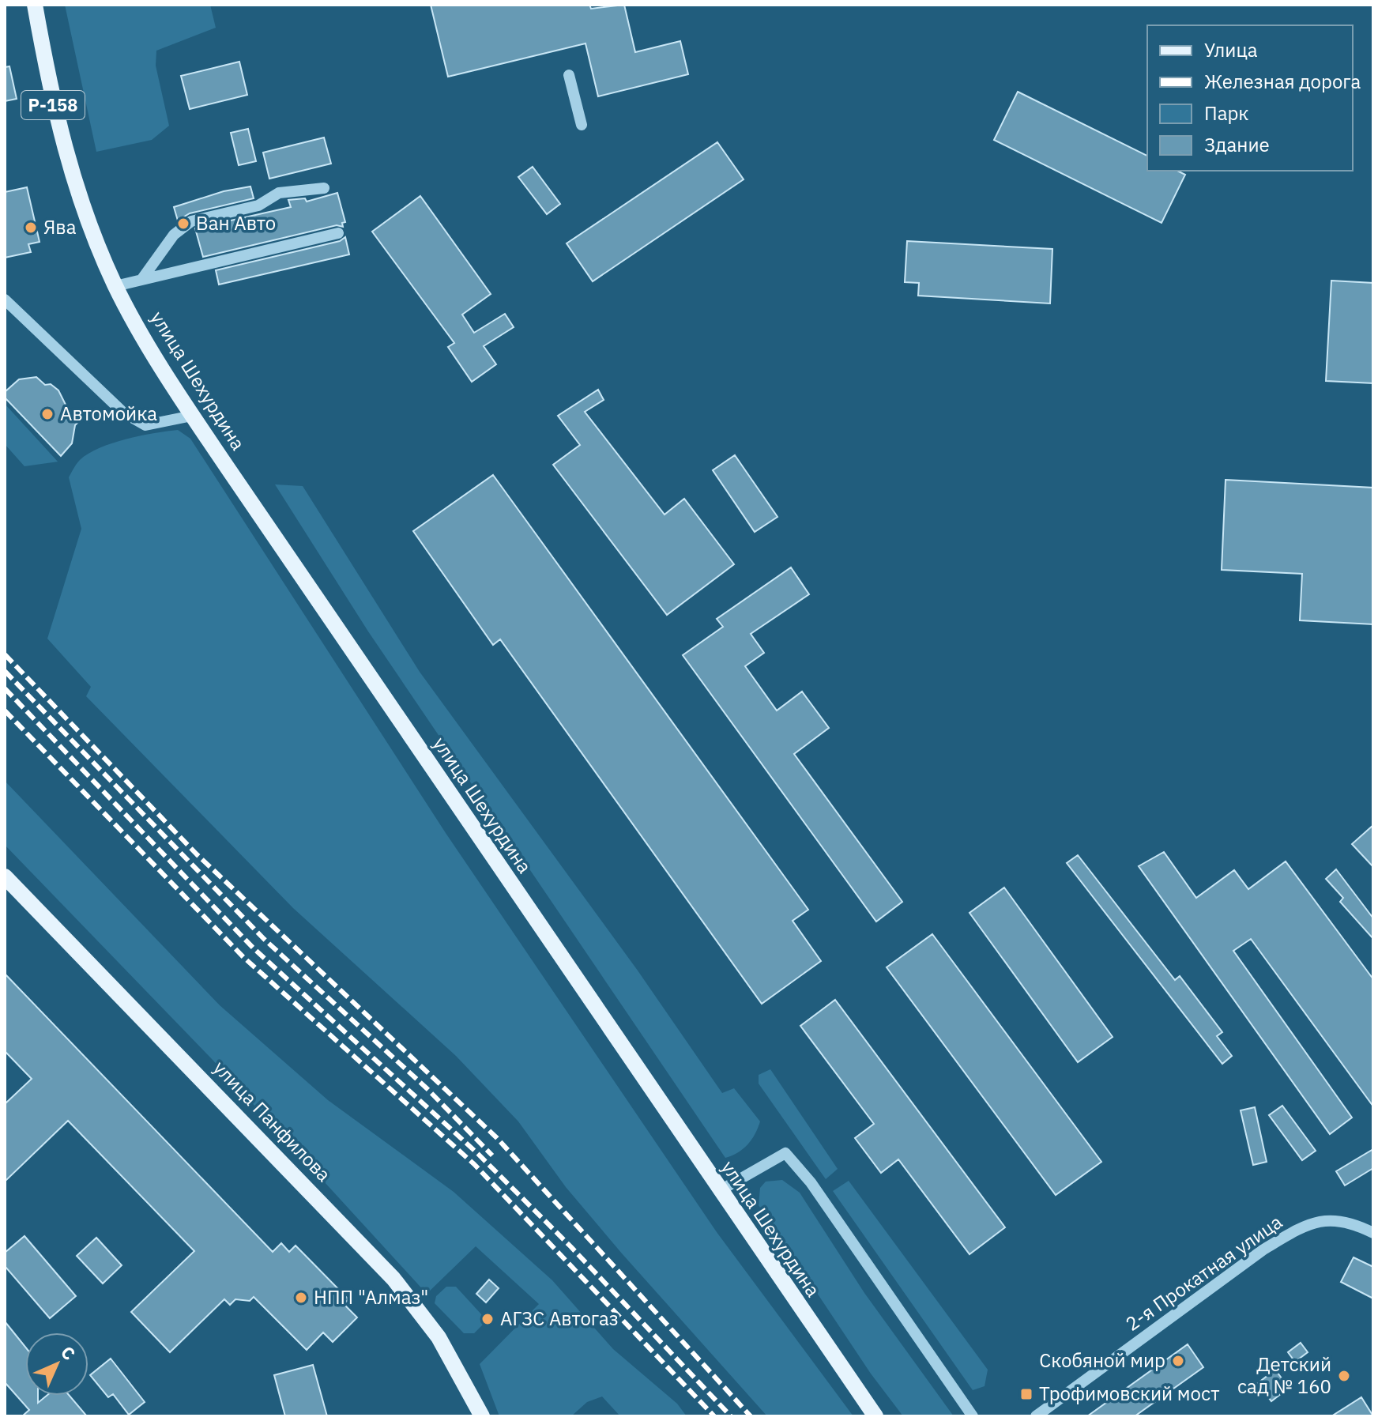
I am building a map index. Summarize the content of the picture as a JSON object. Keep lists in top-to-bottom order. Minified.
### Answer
{"streets":{"main road":["Р-158","улица Шехурдина","улица Панфилова"],"street":["2-я Прокатная улица"]},"places":{"other":["Ван Авто","Ява","Автомойка","НПП \"Алмаз\"","АГЗС Автогаз","Скобяной мир","Детский сад № 160"],"transit":["Трофимовский мост"]},"legend":["Улица","Железная дорога","Парк","Здание"],"north":"top right"}
